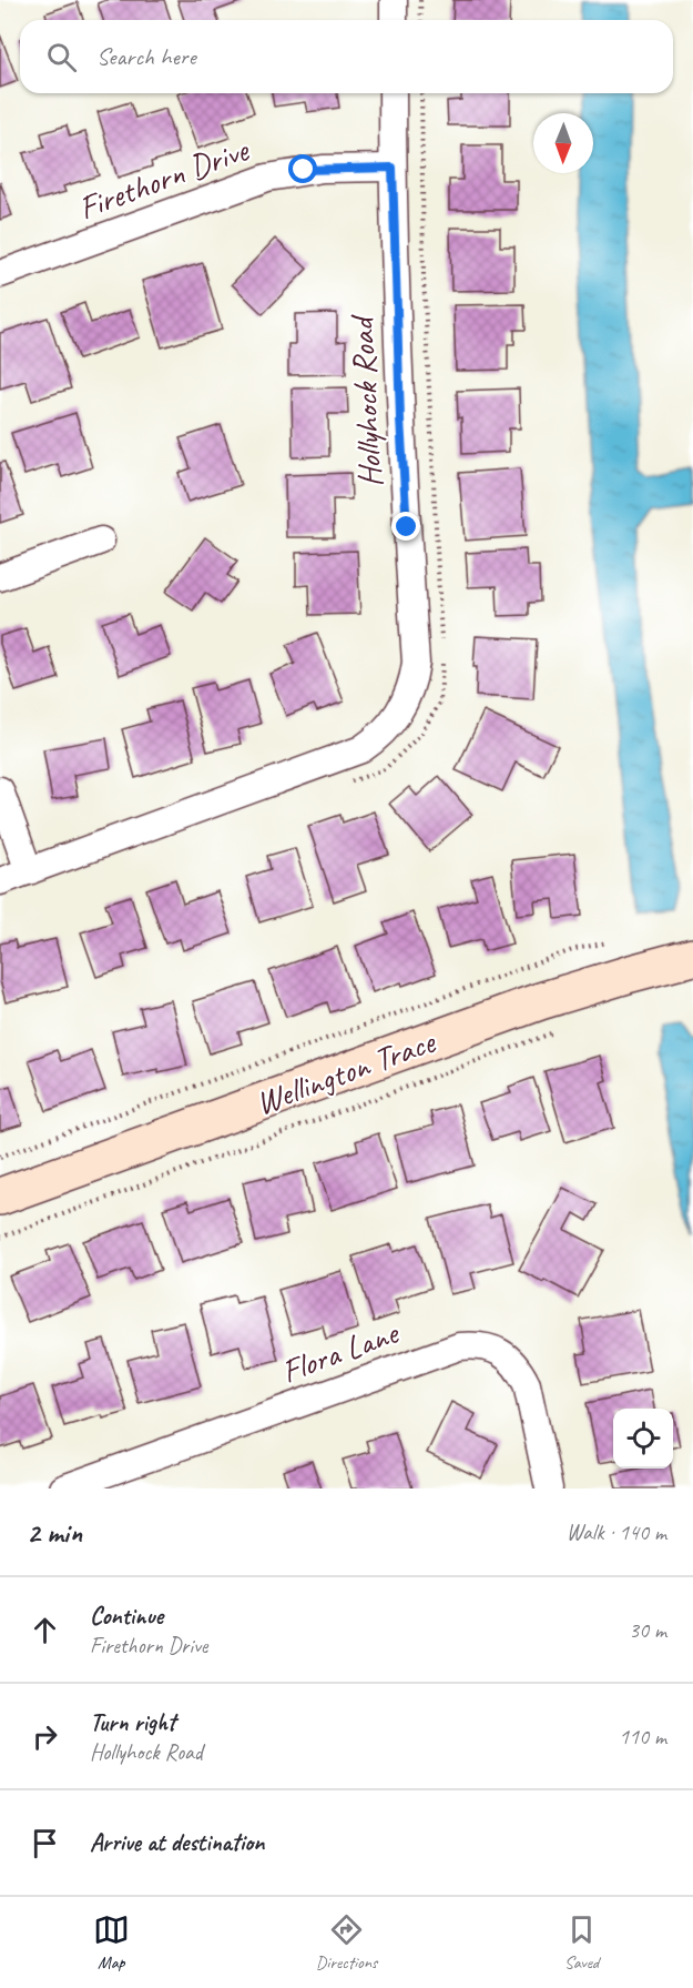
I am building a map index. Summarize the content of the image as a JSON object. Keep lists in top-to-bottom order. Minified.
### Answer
{"streets":{"street":["Firethorn Drive","Hollyhock Road","Wellington Trace","Flora Lane"]},"crossings":[["Firethorn Drive","Hollyhock Road"]],"north":"bottom","page":{"search":"Search here","heading":["2 min","Walk · 140 m"],"list":[["Continue","Firethorn Drive","30 m"],["Turn right","Hollyhock Road","110 m"],"Arrive at destination"],"nav":["Map","Directions","Saved"]}}
